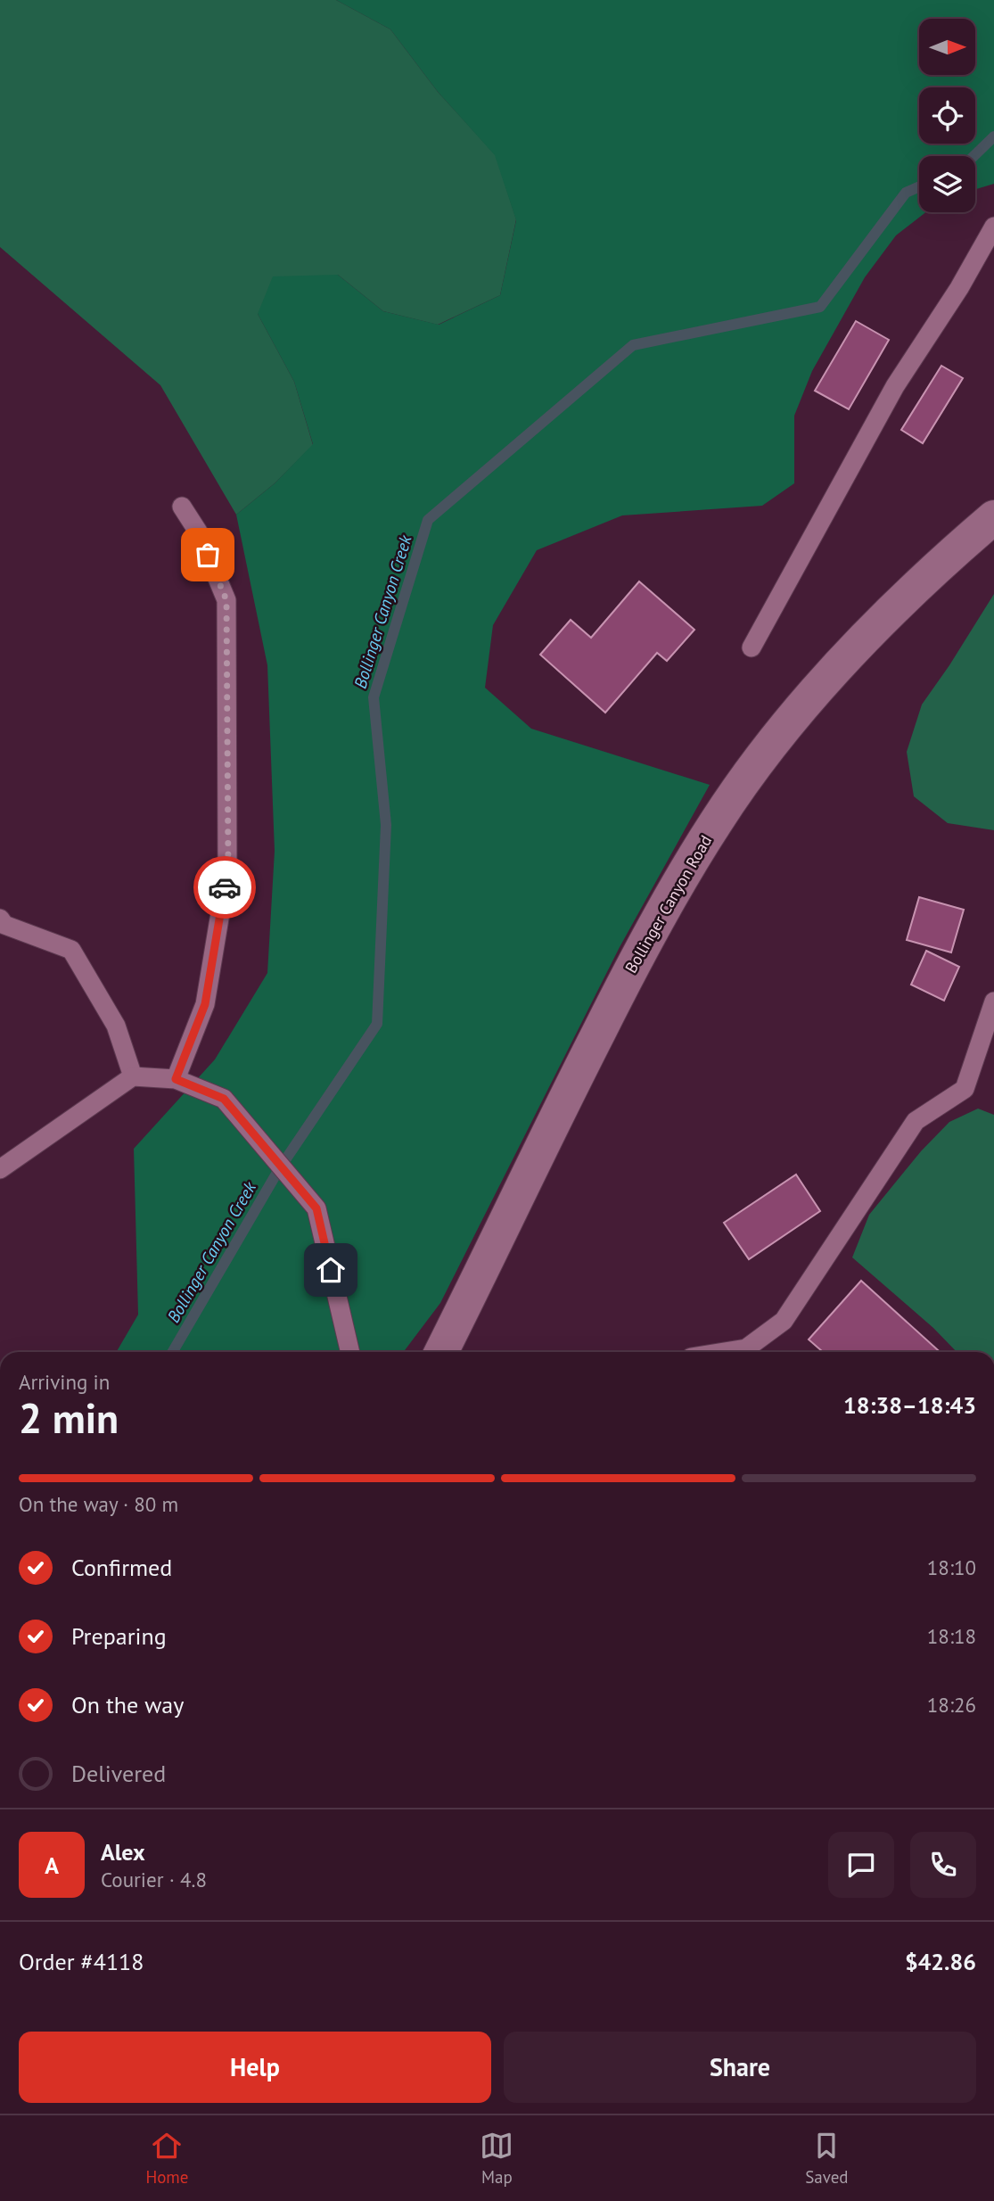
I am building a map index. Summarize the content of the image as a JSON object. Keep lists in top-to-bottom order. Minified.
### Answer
{"streets":{"street":["Bollinger Canyon Road"]},"water":["Bollinger Canyon Creek"],"north":"right","page":{"heading":["2 min","Arriving in","18:38–18:43"],"panel":["Alex","Courier · 4.8","Order #4118","$42.86"],"bar":"On the way · 80 m","list":[["Confirmed","18:10"],["Preparing","18:18"],["On the way","18:26"],"Delivered"],"round":"A","buttons":["Help","Share"],"tabs":["Home","Map","Saved"]}}
